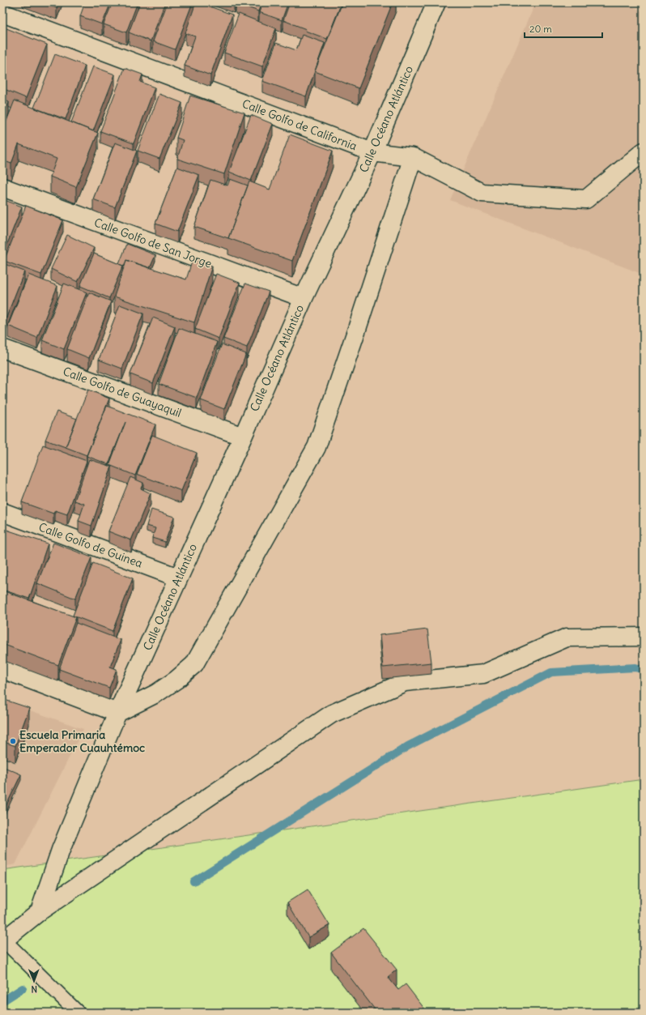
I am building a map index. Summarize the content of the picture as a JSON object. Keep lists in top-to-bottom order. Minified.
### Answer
{"streets":{"street":["Calle Océano Atlántico","Calle Golfo de California","Calle Golfo de San Jorge","Calle Golfo de Guayaquil","Calle Golfo de Guinea"]},"crossings":[["Calle Océano Atlántico","Calle Golfo de California"],["Calle Océano Atlántico","Calle Golfo de San Jorge"],["Calle Océano Atlántico","Calle Golfo de Guayaquil"],["Calle Océano Atlántico","Calle Golfo de Guinea"]],"places":["Escuela Primaria Emperador Cuauhtémoc"],"scale_bar":"20 m","north":"bottom"}
